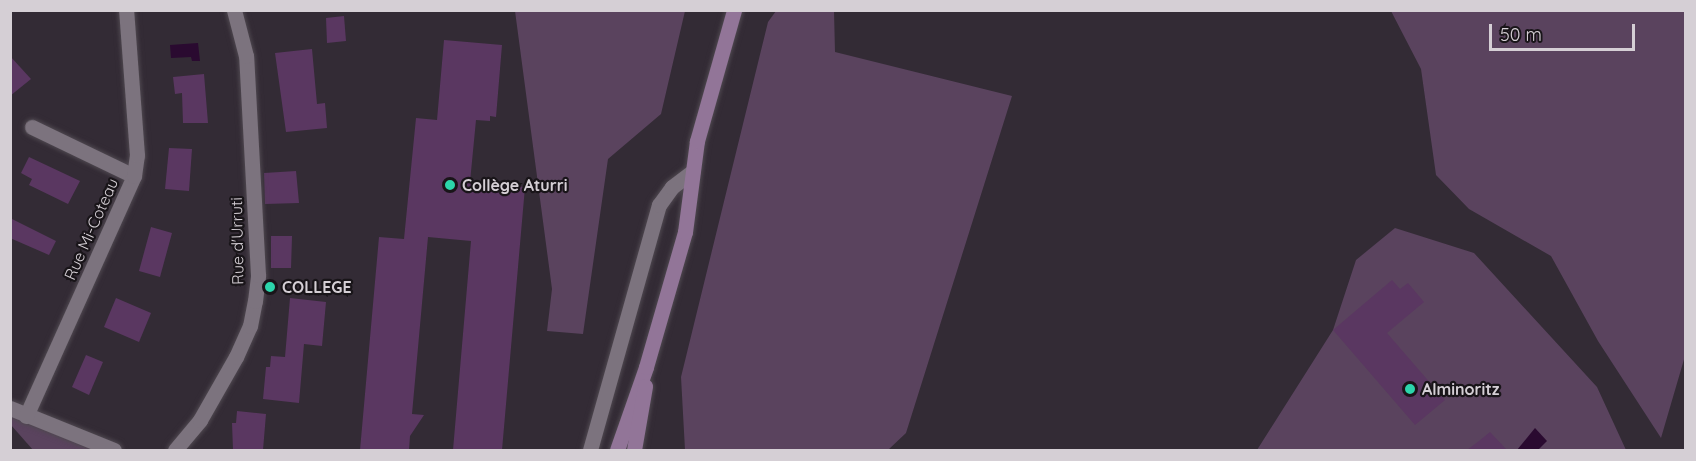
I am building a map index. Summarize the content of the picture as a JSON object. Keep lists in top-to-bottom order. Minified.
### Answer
{"streets":{"street":["Rue Mi-Coteau","Rue d'Urruti"]},"places":["Collège Aturri","COLLEGE","Alminoritz"],"scale_bar":"50 m"}
